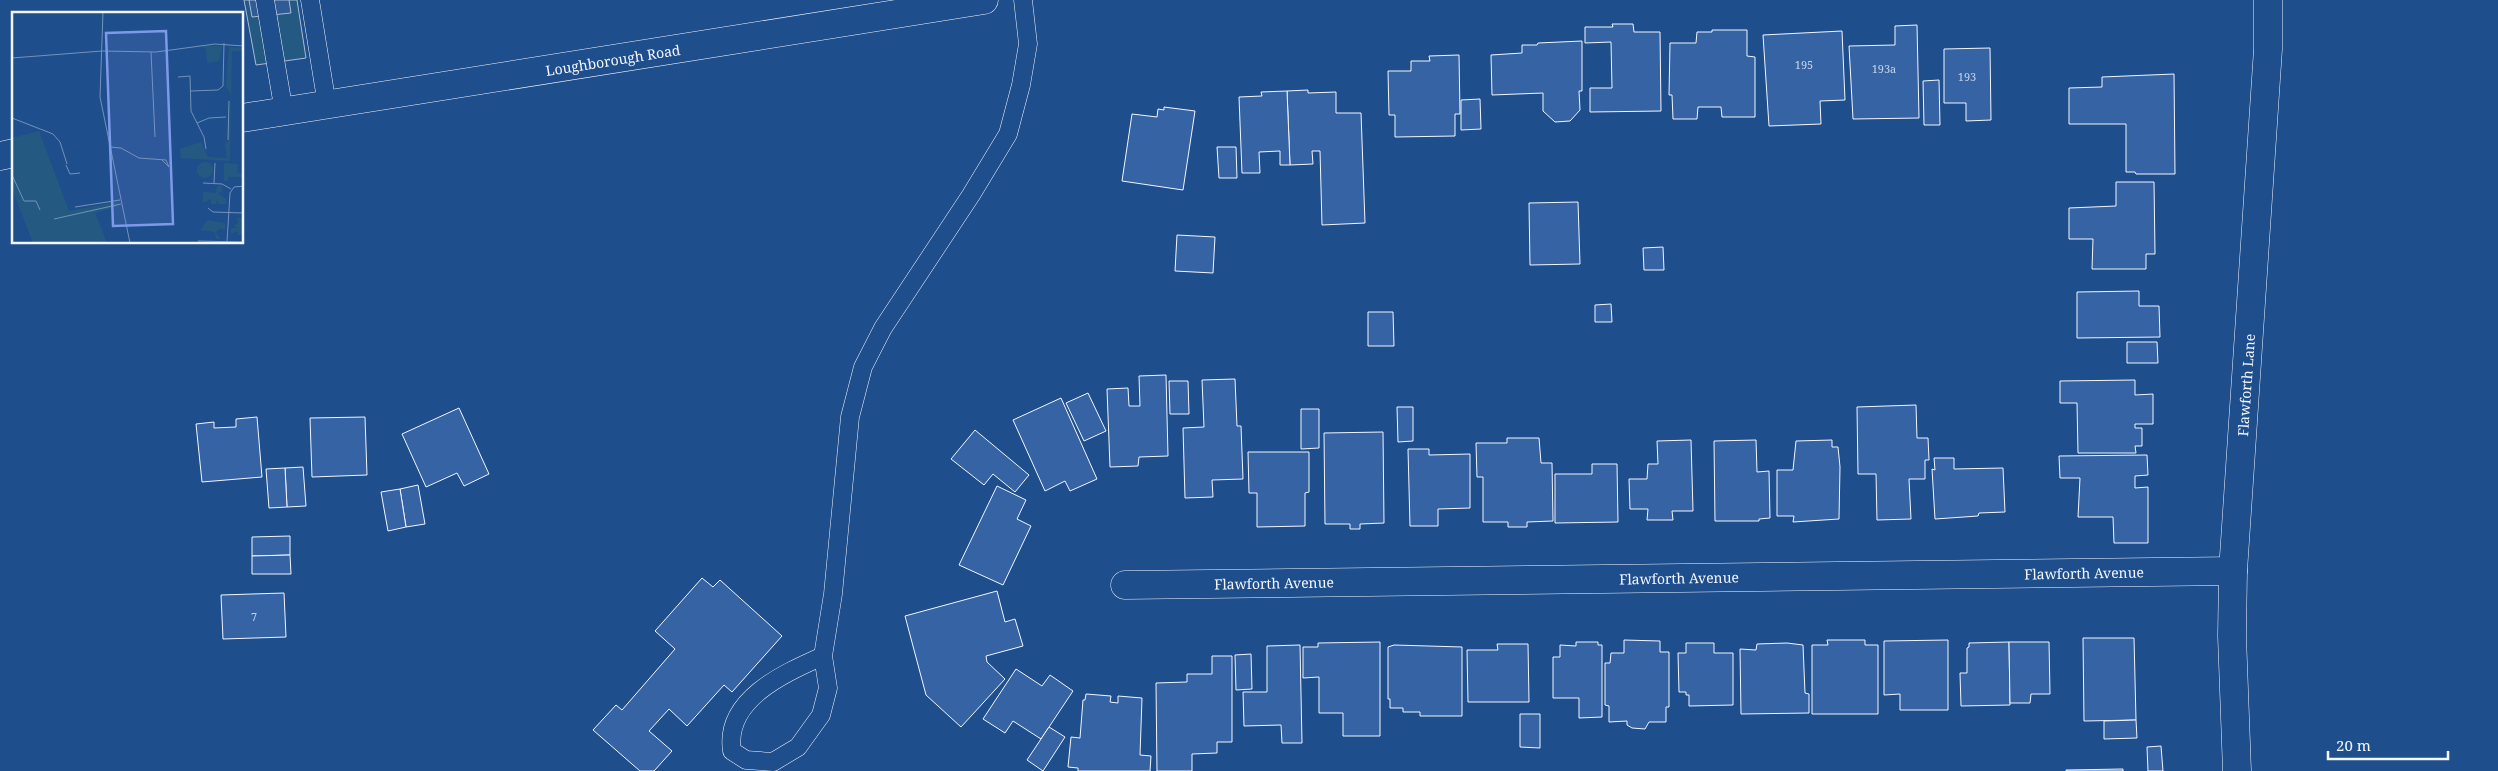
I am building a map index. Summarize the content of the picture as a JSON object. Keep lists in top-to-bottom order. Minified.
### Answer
{"streets":{"street":["Loughborough Road","Flawforth Lane","Flawforth Avenue"]},"crossings":[["Flawforth Lane","Flawforth Avenue"]],"house_numbers":["195","193a","193","7"],"scale_bar":"20 m"}
